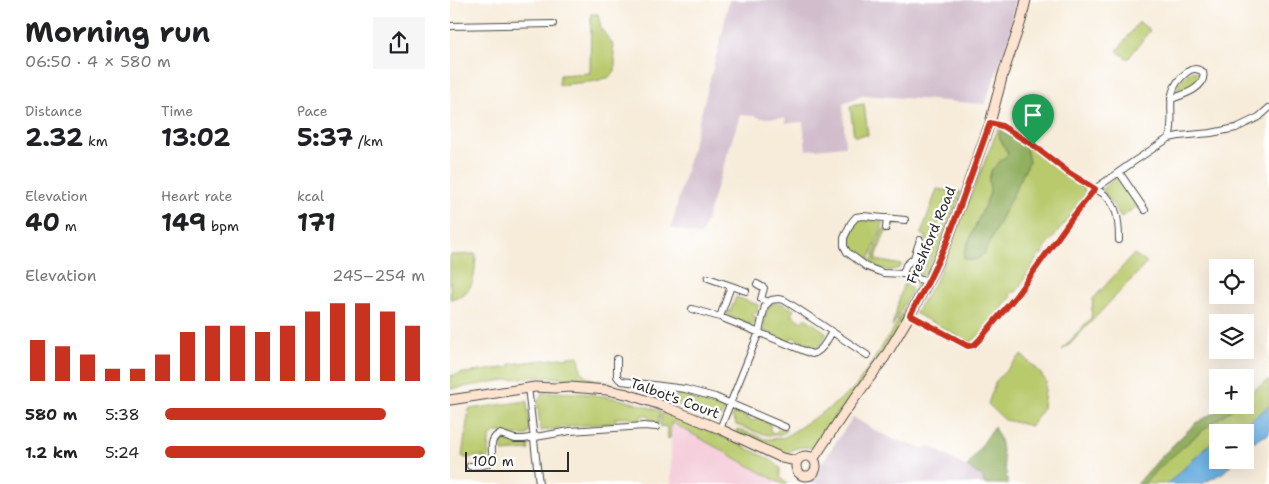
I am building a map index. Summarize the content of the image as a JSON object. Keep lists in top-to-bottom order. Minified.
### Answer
{"streets":{"main road":["Freshford Road","Talbot's Court"]},"crossings":[["Freshford Road","Talbot's Court"]],"scale_bar":"100 m","page":{"heading":["Morning run","06:50 · 4 × 580 m"],"stats":[["Distance","2.32 km"],["Time","13:02"],["Pace","5:37 /km"],["Elevation","40 m"],["Heart rate","149 bpm"],["kcal","171"]],"chart":["Elevation","245–254 m"],"map_buttons":["+","−"],"list":[{"name":"580 m","note":"5:38"},{"name":"1.2 km","note":"5:24"}],"scale":"100 m"}}
